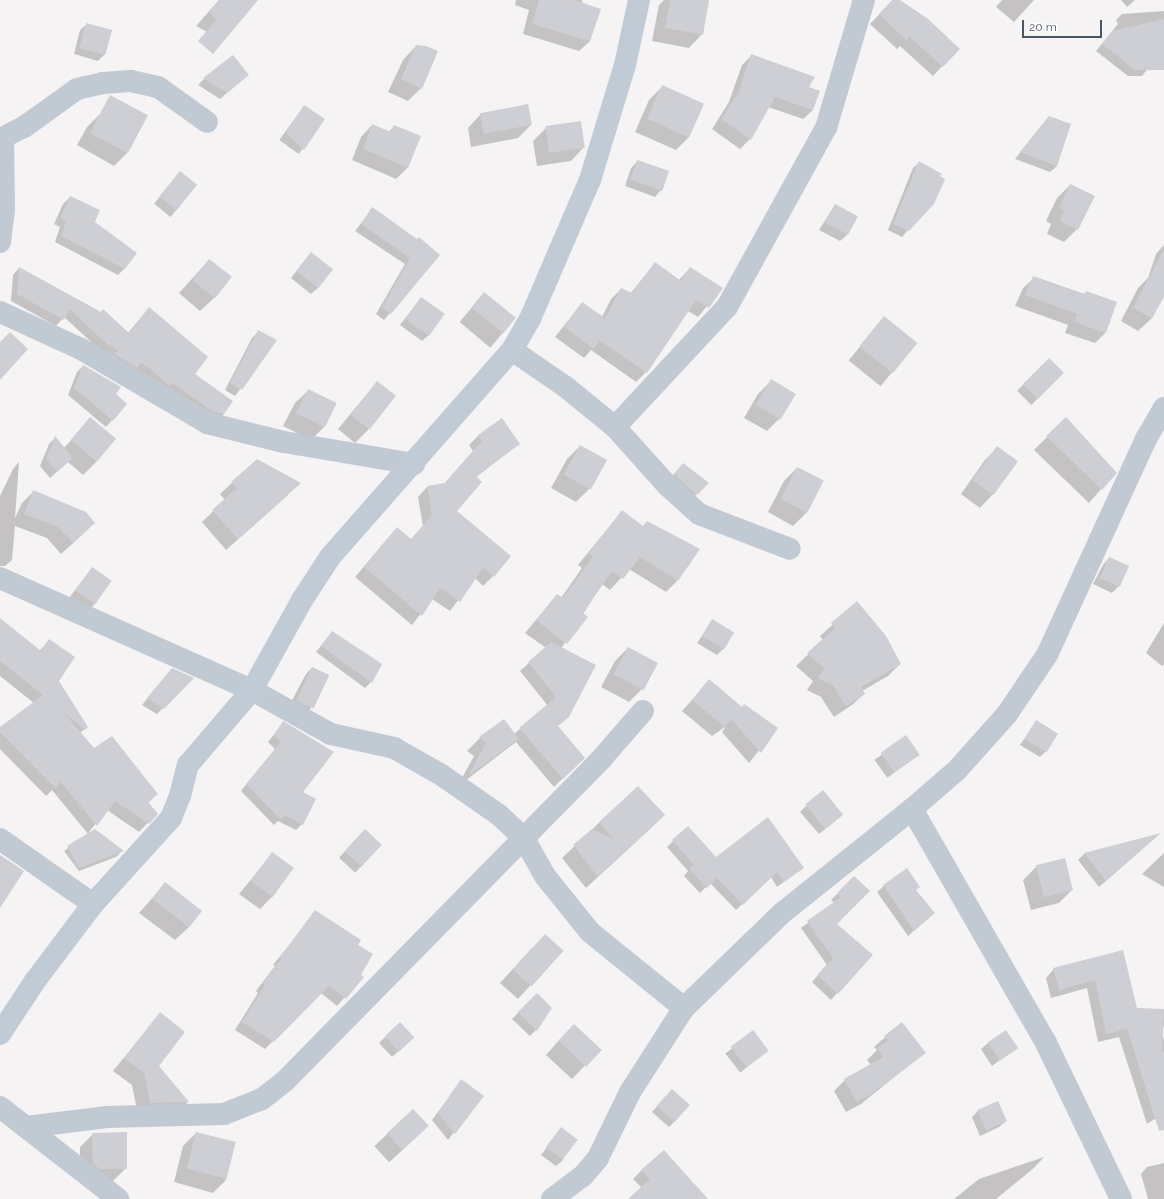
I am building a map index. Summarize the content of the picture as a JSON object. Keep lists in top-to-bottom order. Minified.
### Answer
{"scale_bar":"20 m"}
